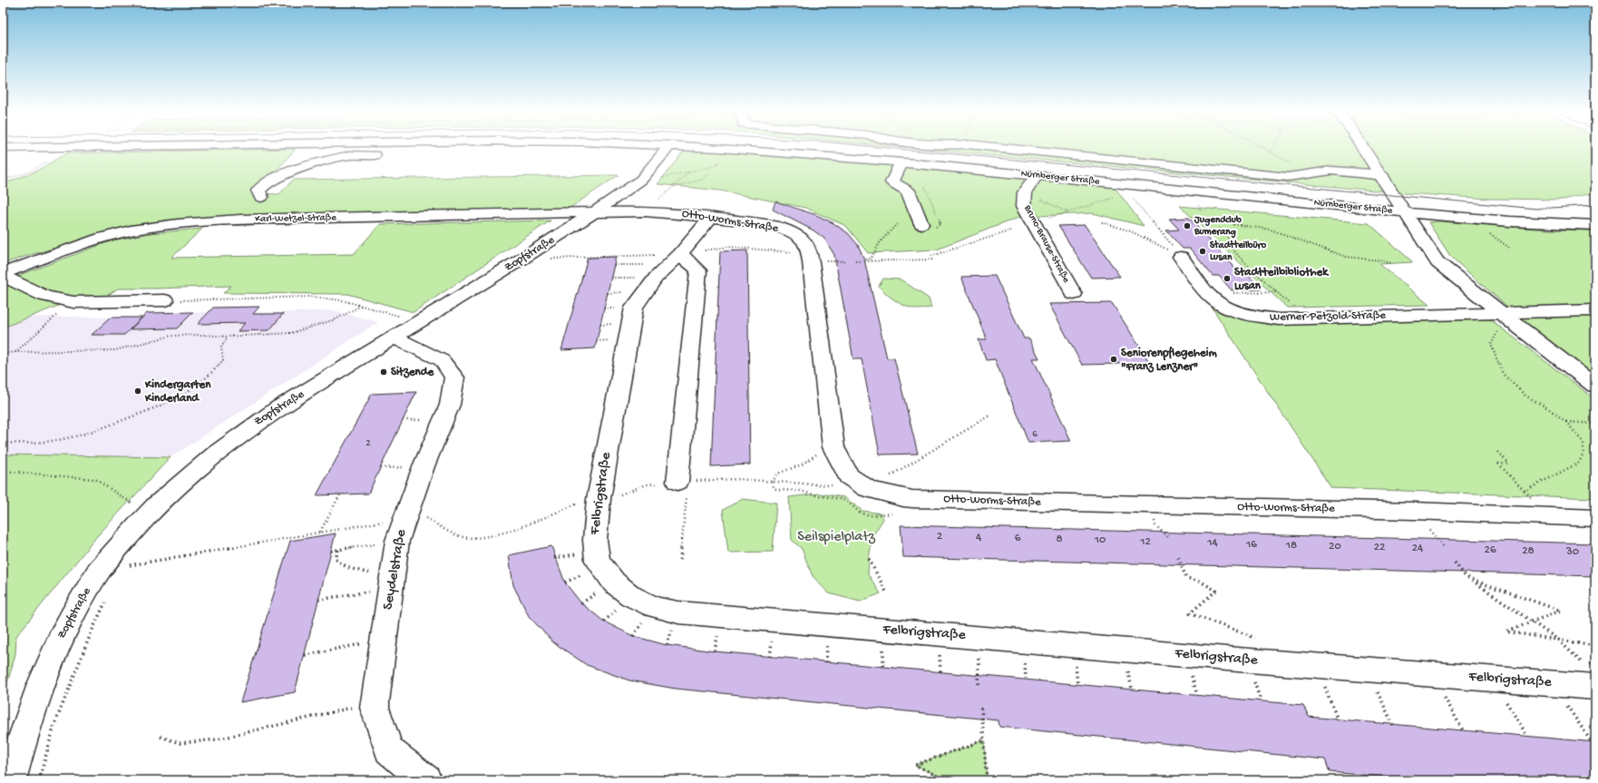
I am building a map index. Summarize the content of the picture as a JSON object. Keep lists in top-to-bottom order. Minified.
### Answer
{"streets":{"street":["Nürnberger Straße","Karl-Wetzel-Straße","Otto-Worms-Straße","Bruno-Brause-Straße","Zopfstraße","Werner-Petzold-Straße","Felbrigstraße","Seydelstraße"]},"crossings":[["Nürnberger Straße","Bruno-Brause-Straße"],["Karl-Wetzel-Straße","Otto-Worms-Straße"],["Karl-Wetzel-Straße","Zopfstraße"],["Otto-Worms-Straße","Zopfstraße"],["Otto-Worms-Straße","Felbrigstraße"],["Zopfstraße","Seydelstraße"]],"parks":["Seilspielplatz"],"places":["Jugendclub Bumerang","Stadtteilbüro Lusan","Stadtteilbibliothek Lusan","Seniorenpflegeheim \"Franz Lenzner\"","Sitzende","Kindergarten Kinderland"],"house_numbers":["6","2","2","4","6","8","10","12","14","16","18","20","22","24","26","28","30"]}
